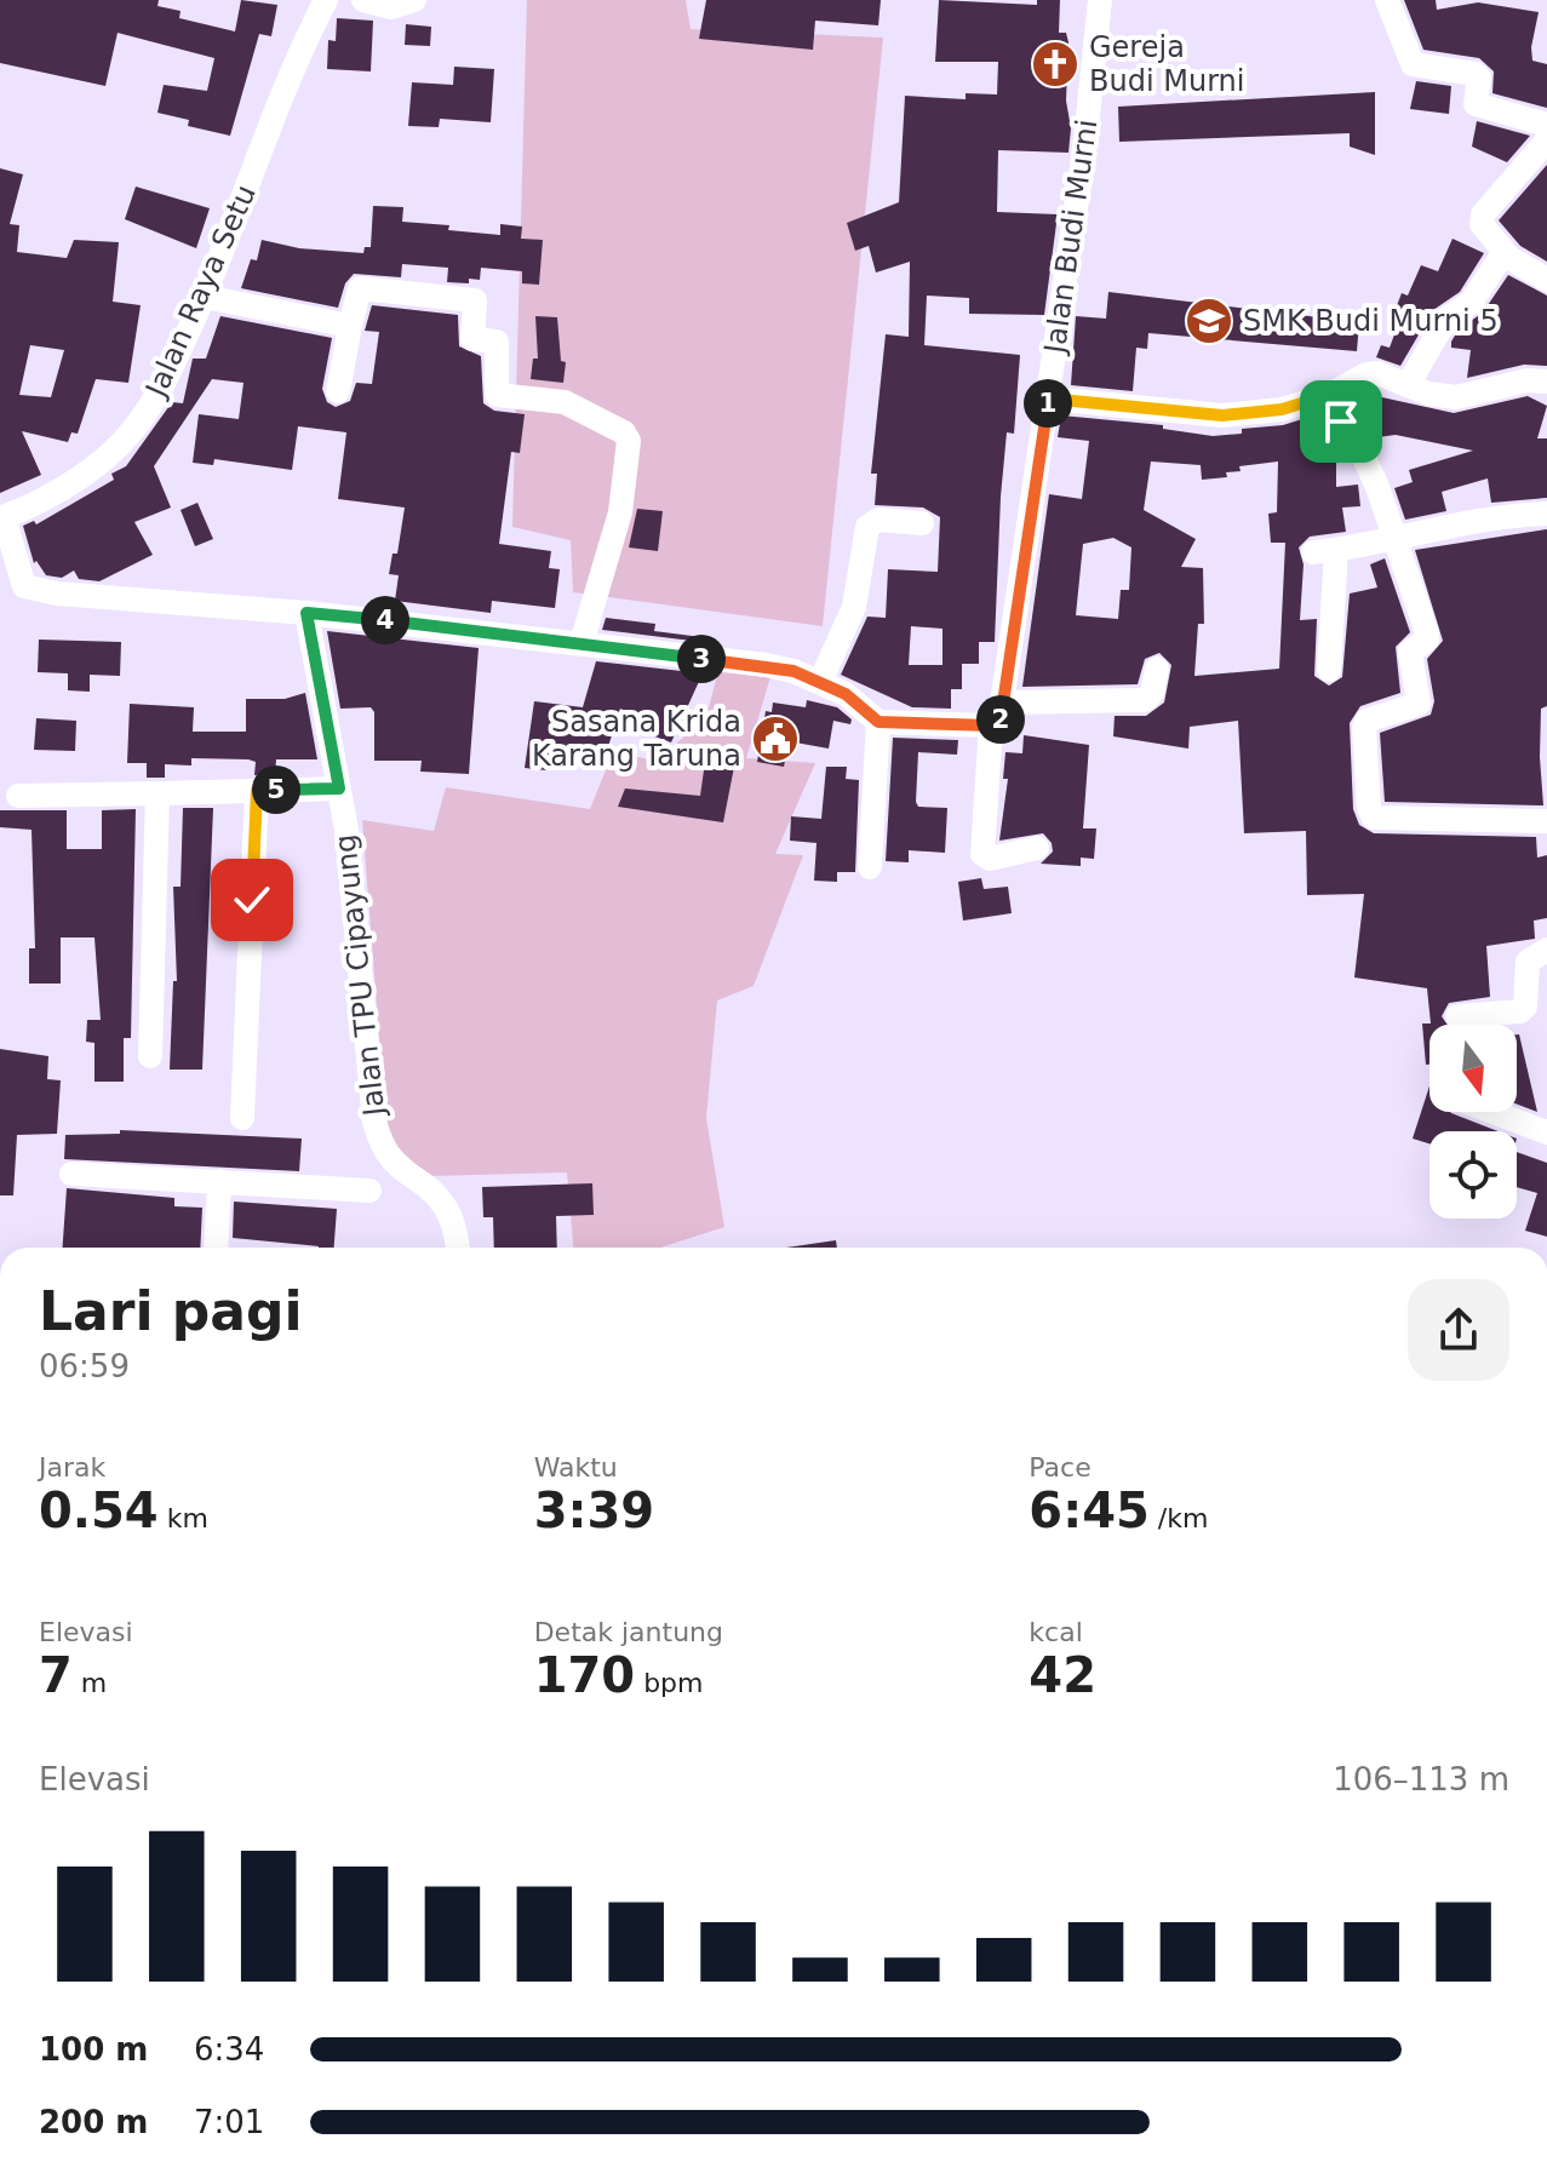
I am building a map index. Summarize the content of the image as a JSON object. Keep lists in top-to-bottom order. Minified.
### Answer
{"streets":{"street":["Jalan Budi Murni","Jalan Raya Setu","Jalan TPU Cipayung"]},"places":{"church":["Gereja Budi Murni"],"school or university":["SMK Budi Murni 5"],"public building":["Sasana Krida Karang Taruna"]},"north":"bottom","page":{"pins":["1","4","3","2","5"],"heading":["Lari pagi","06:59"],"stats":[["Jarak","0.54 km"],["Waktu","3:39"],["Pace","6:45 /km"],["Elevasi","7 m"],["Detak jantung","170 bpm"],["kcal","42"]],"chart":["Elevasi","106–113 m"],"list":[{"name":"100 m","note":"6:34"},{"name":"200 m","note":"7:01"}]}}
